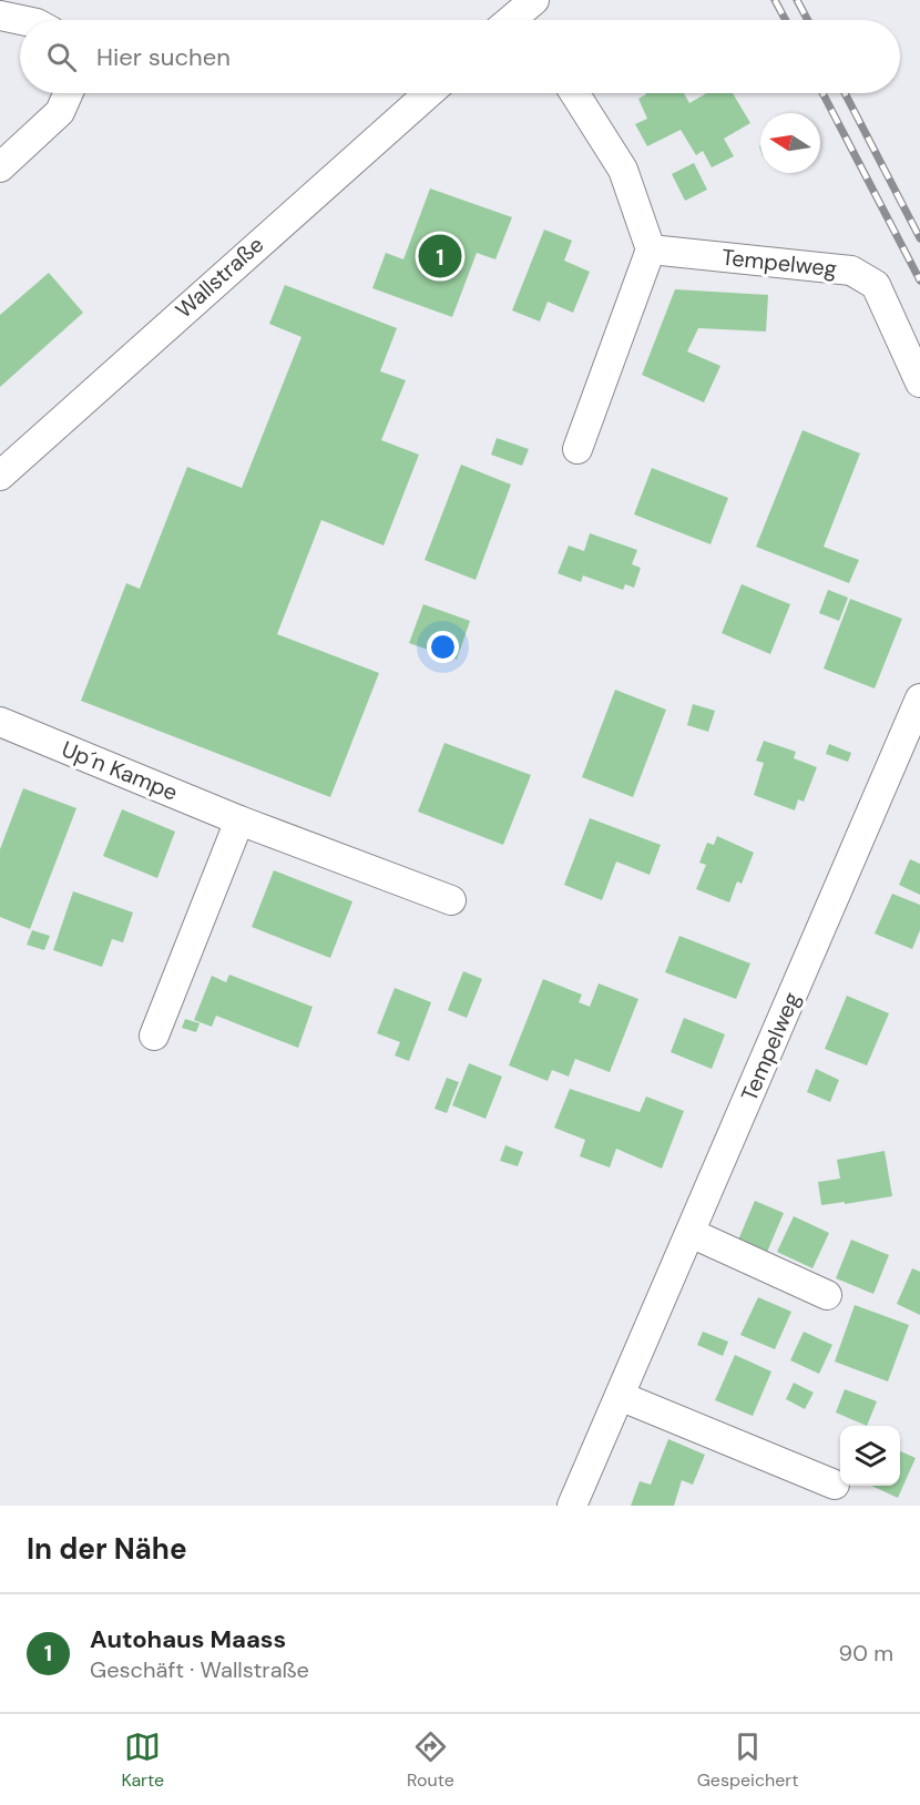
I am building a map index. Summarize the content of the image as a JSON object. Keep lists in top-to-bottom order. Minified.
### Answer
{"streets":{"street":["Tempelweg","Wallstraße","Up´n Kampe"]},"north":"left","page":{"search":"Hier suchen","pins":"1","heading":"In der Nähe","list":[{"mark":"1","name":"Autohaus Maass","note":"Geschäft · Wallstraße","value":"90 m"}],"nav":["Karte","Route","Gespeichert"]}}
